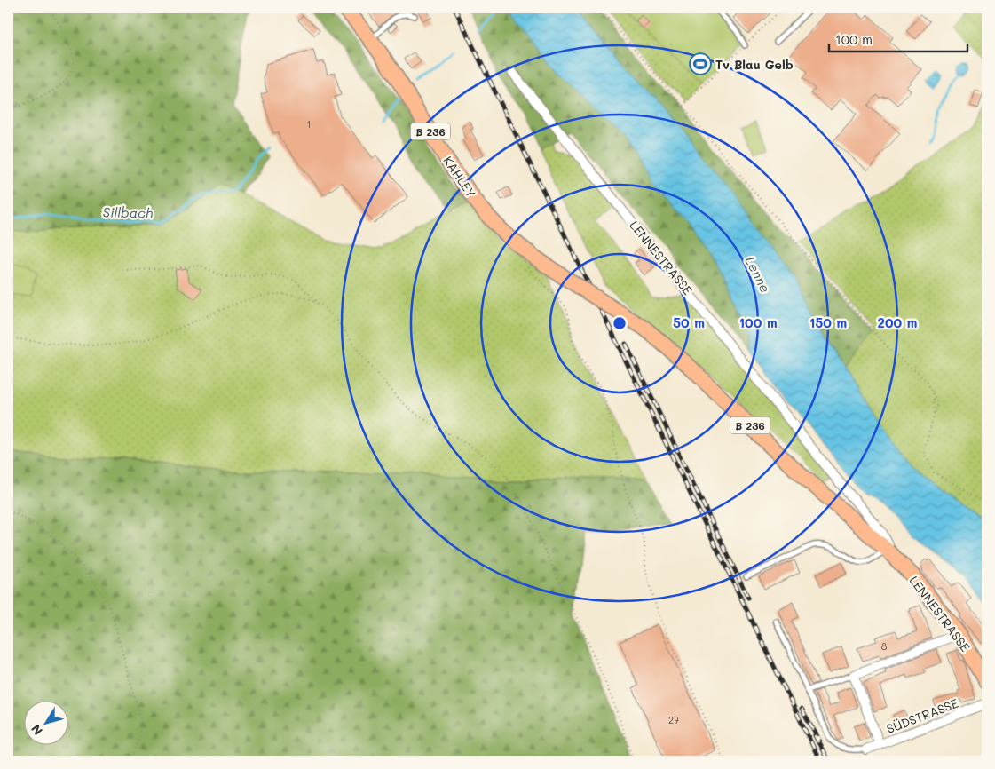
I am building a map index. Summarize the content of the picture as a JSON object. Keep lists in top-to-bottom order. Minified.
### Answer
{"streets":{"main road":["B 236","KAHLEY","LENNESTRASSE"],"street":["SÜDSTRASSE"]},"crossings":[["KAHLEY","LENNESTRASSE"]],"water":["Sillbach","Lenne"],"places":{"sports":["Tv Blau Gelb"]},"house_numbers":["1","8","27"],"scale_bar":"100 m","north":"bottom left","rings":["50 m","100 m","150 m","200 m"]}
